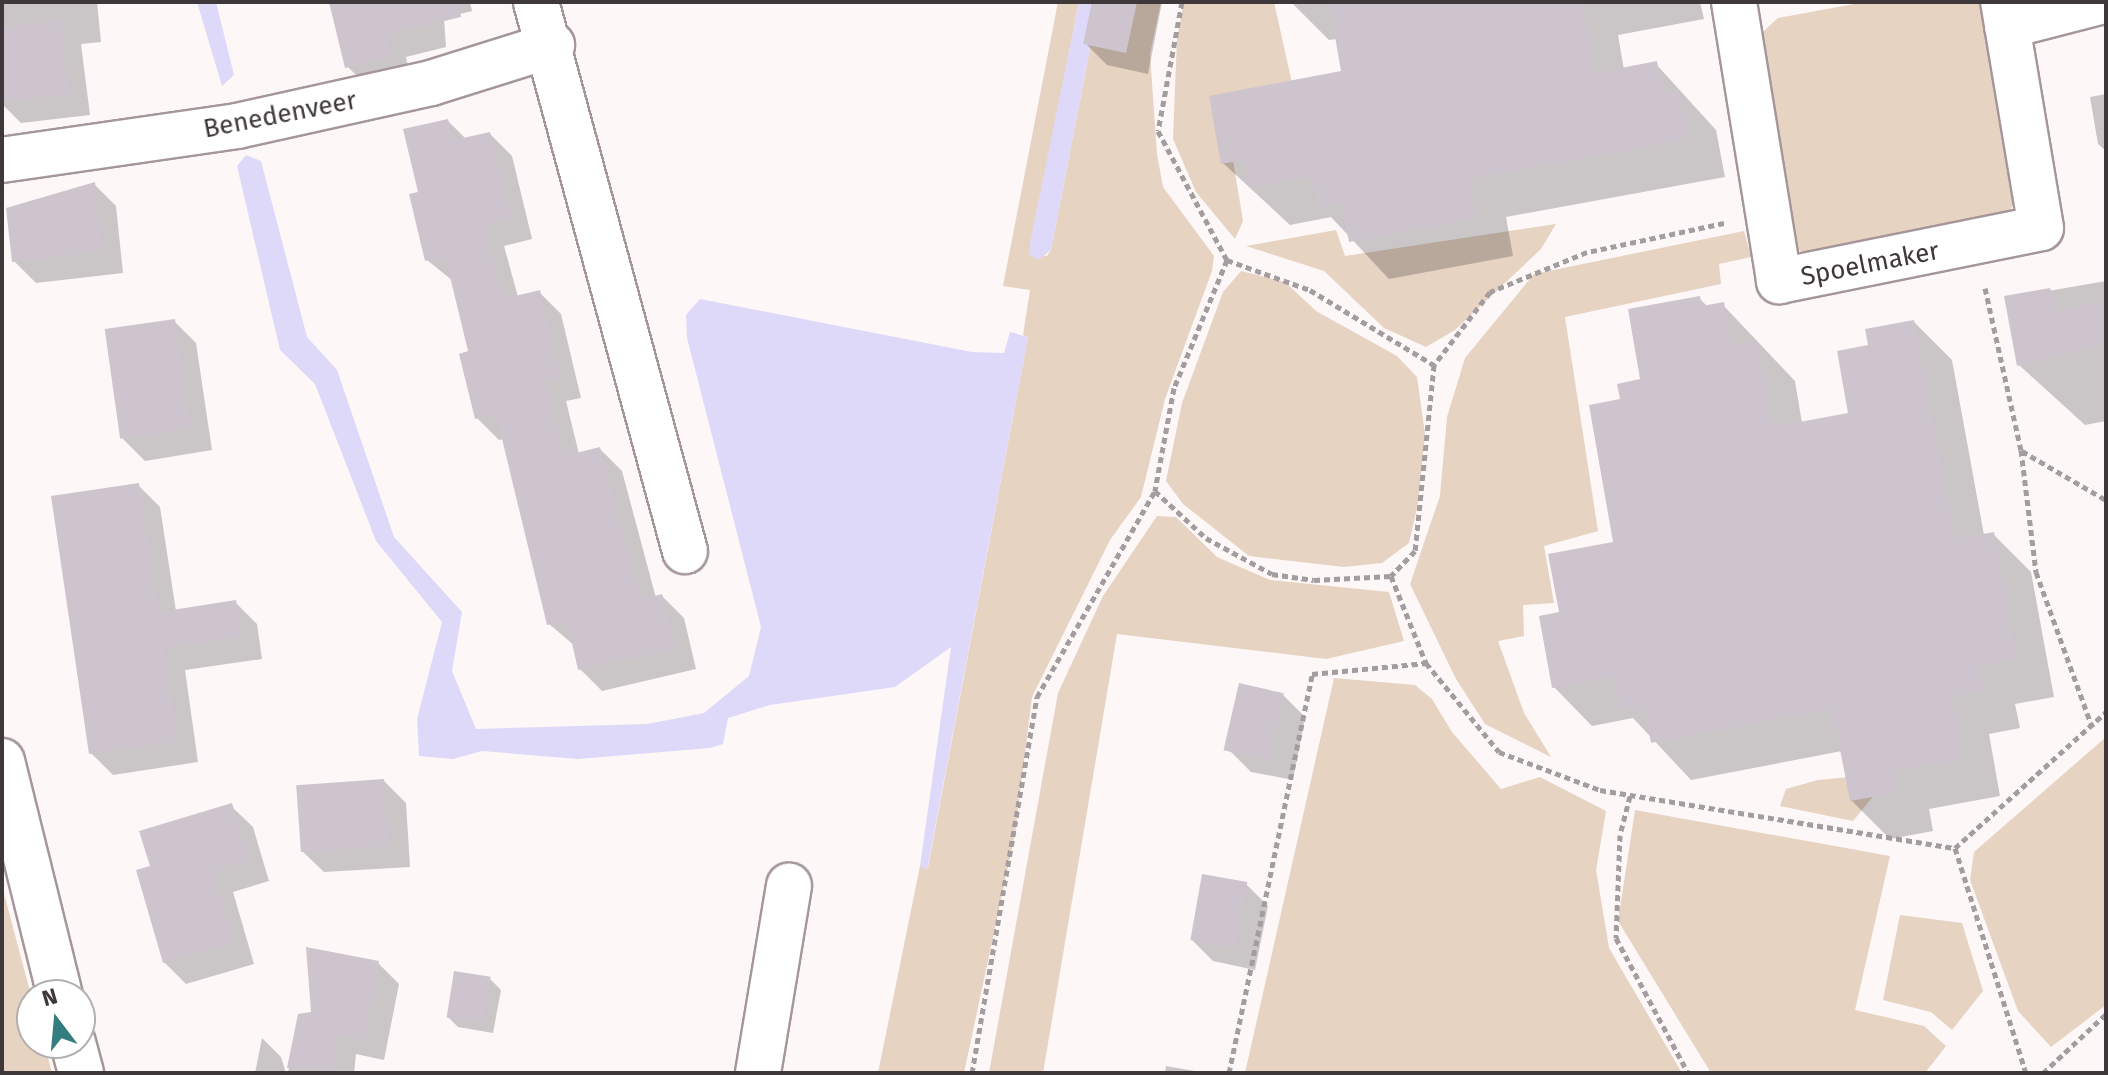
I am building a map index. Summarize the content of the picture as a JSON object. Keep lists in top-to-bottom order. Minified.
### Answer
{"streets":{"street":["Benedenveer","Spoelmaker"]},"north":"top"}
